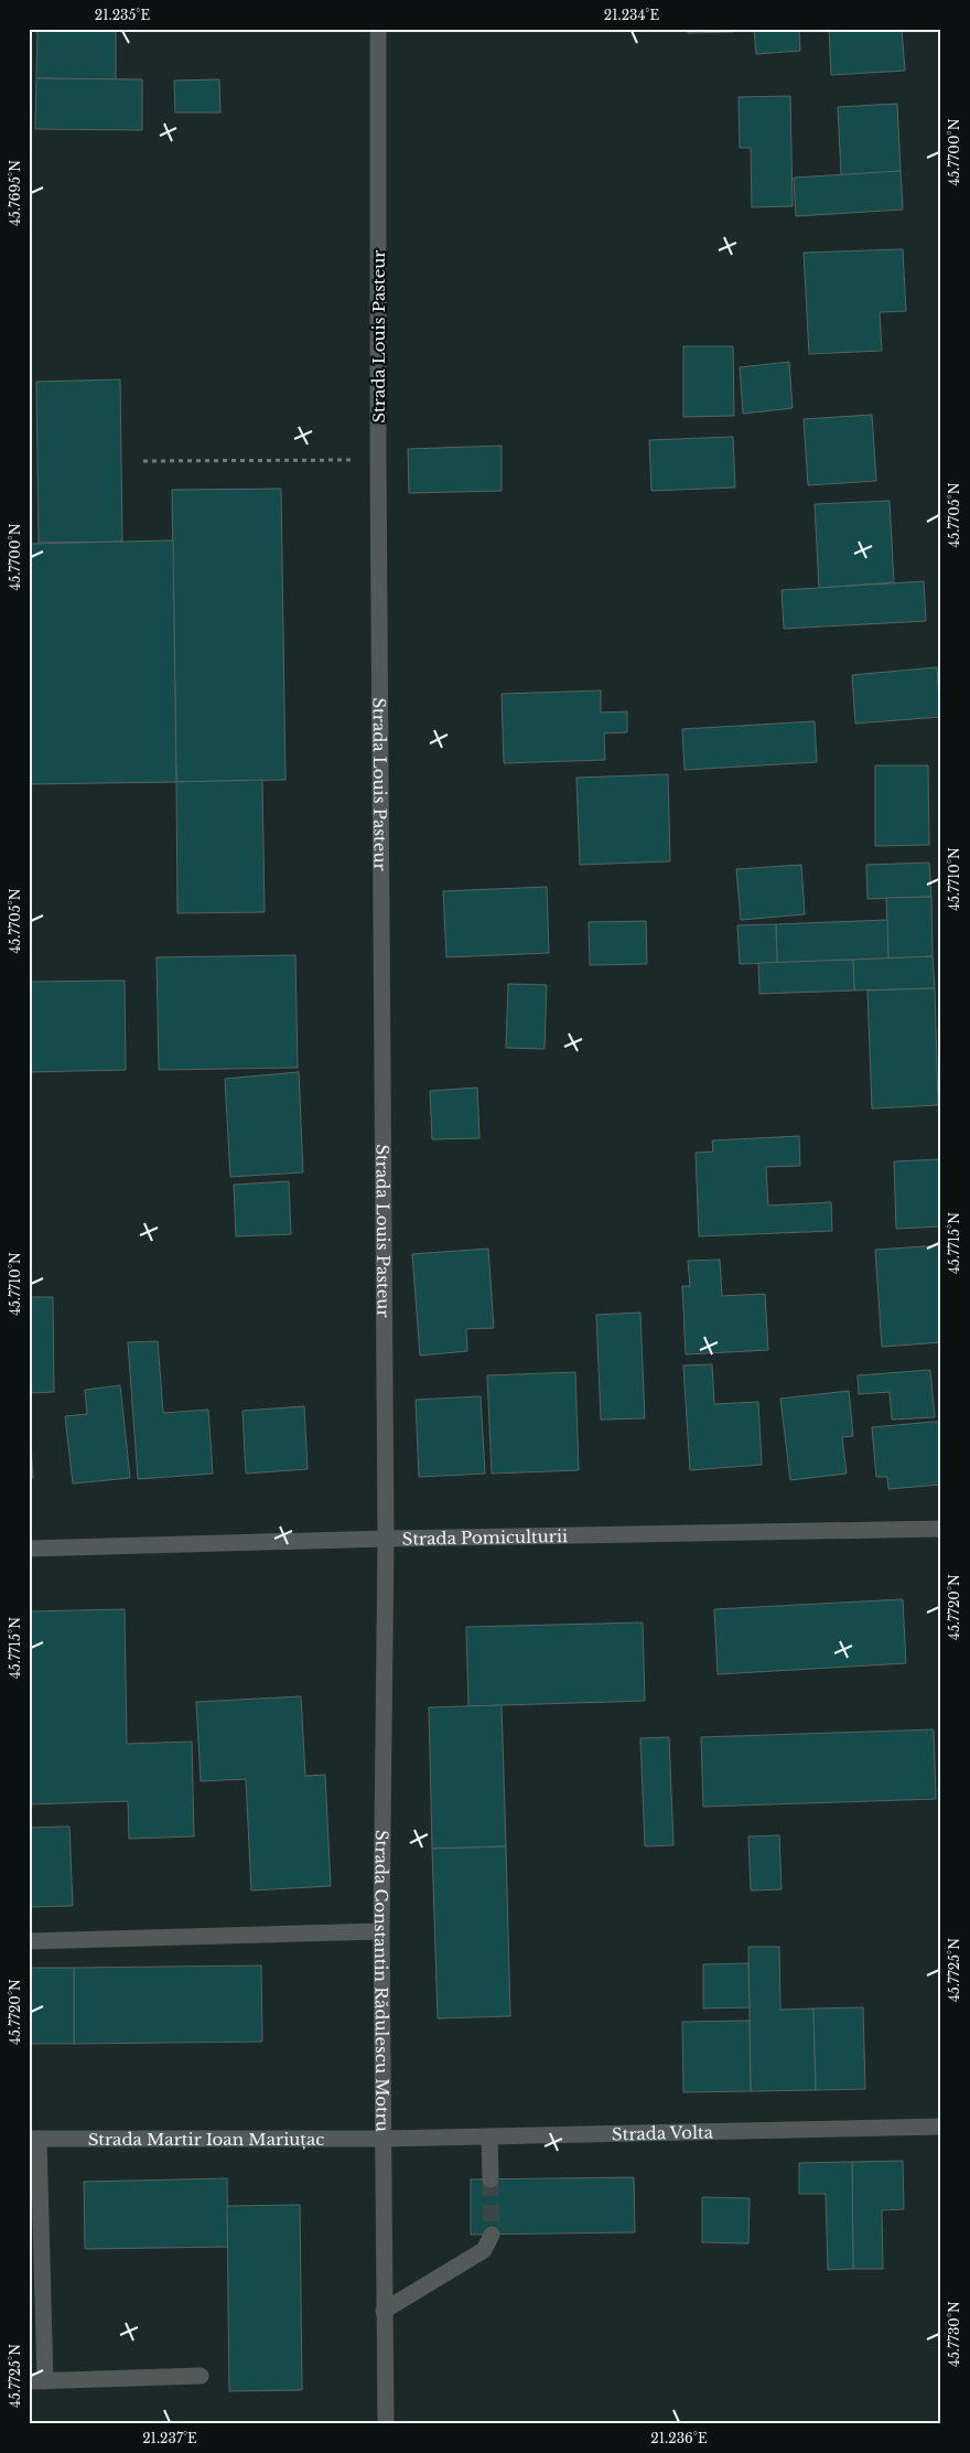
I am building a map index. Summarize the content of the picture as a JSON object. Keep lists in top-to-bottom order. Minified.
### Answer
{"streets":{"street":["Strada Louis Pasteur","Strada Pomiculturii","Strada Constantin Rădulescu Motru","Strada Volta","Strada Martir Ioan Mariuțac"]},"crossings":[["Strada Louis Pasteur","Strada Pomiculturii"],["Strada Louis Pasteur","Strada Constantin Rădulescu Motru"],["Strada Pomiculturii","Strada Constantin Rădulescu Motru"],["Strada Constantin Rădulescu Motru","Strada Volta"],["Strada Constantin Rădulescu Motru","Strada Martir Ioan Mariuțac"],["Strada Volta","Strada Martir Ioan Mariuțac"]],"coordinates":["21.235°E","21.234°E","45.7700°N","45.7695°N","45.7705°N","45.7710°N","45.7715°N","45.7720°N","45.7725°N","45.7730°N","21.237°E","21.236°E"]}
